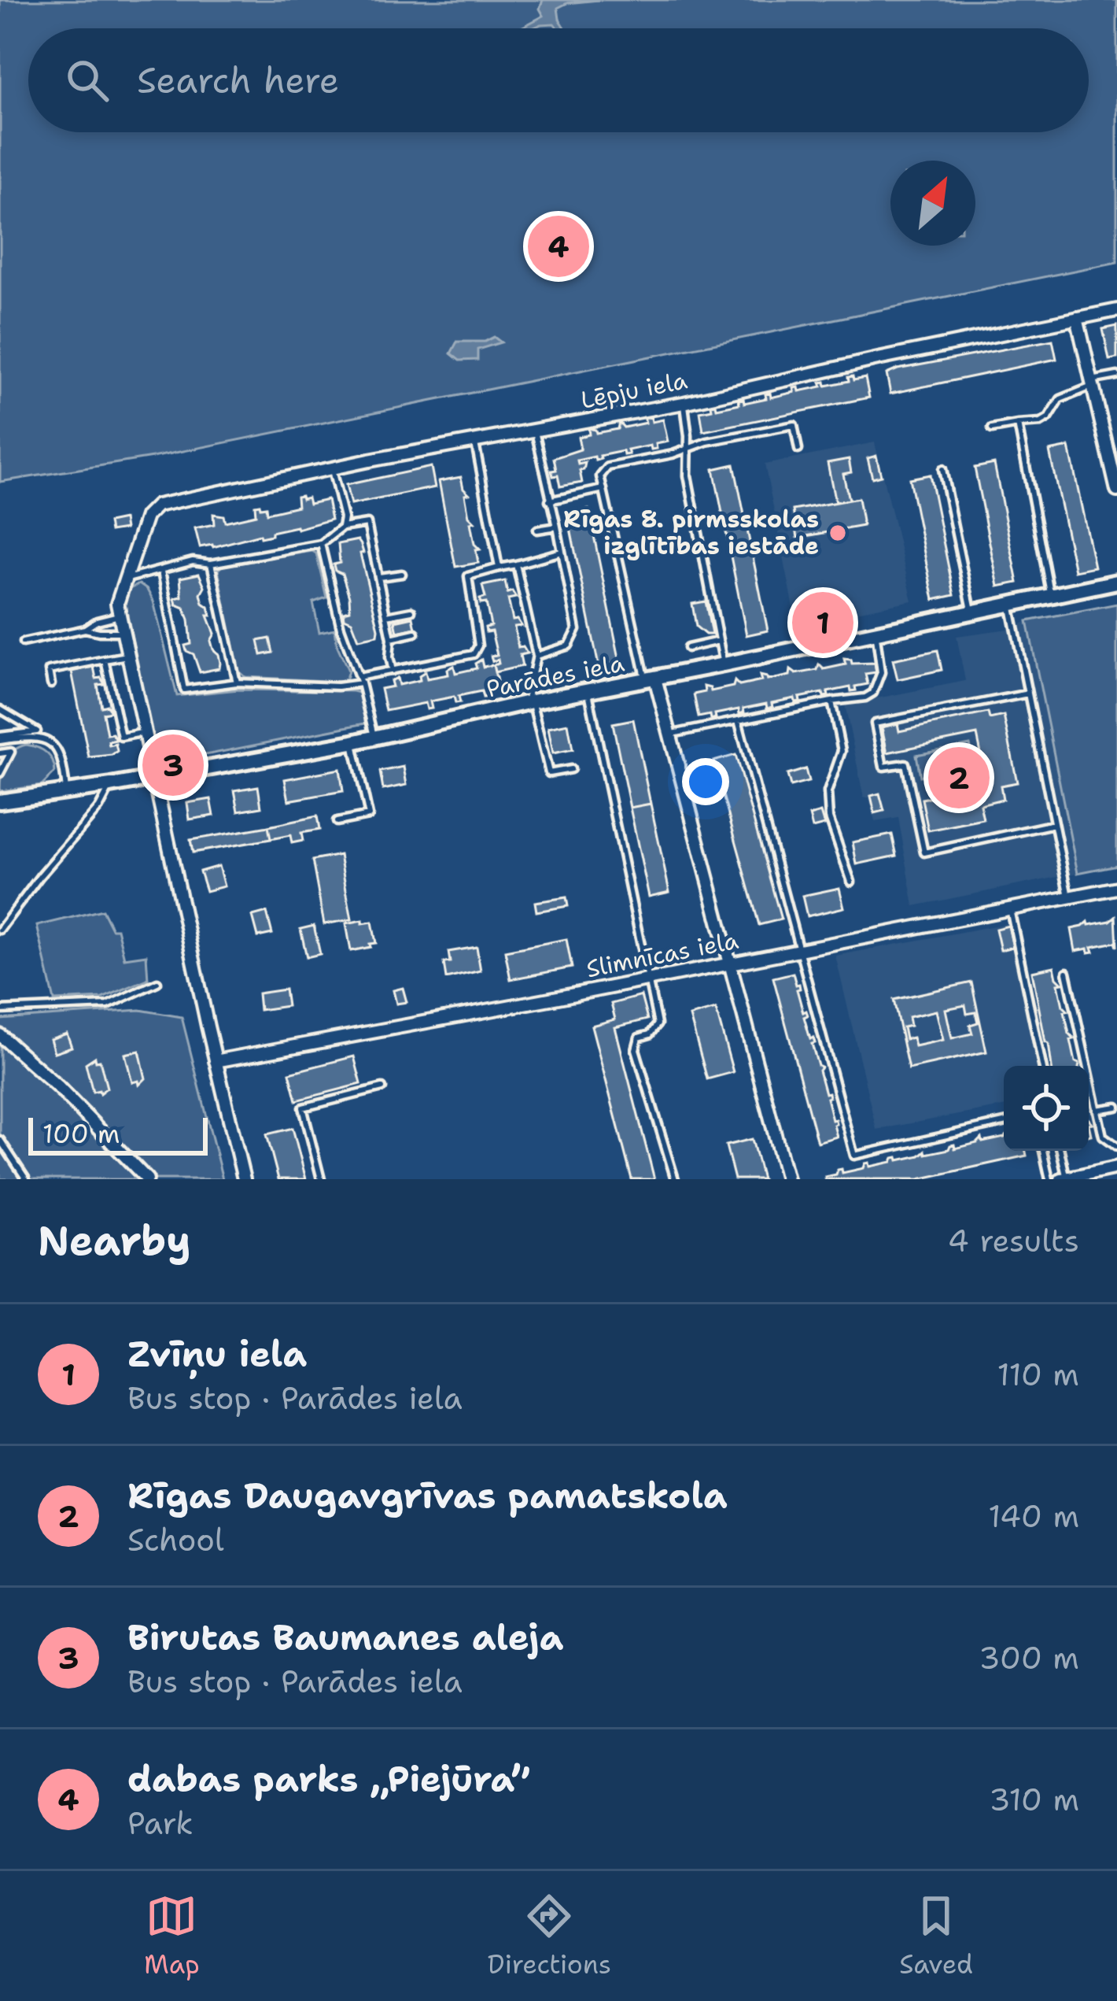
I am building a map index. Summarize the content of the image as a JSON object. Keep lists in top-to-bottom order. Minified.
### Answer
{"streets":{"street":["Lēpju iela","Parādes iela","Slimnīcas iela"]},"places":["Rīgas 8. pirmsskolas izglītības iestāde"],"scale_bar":"100 m","north":"top right","page":{"search":"Search here","pins":["4","1","3","2"],"scale":"100 m","heading":["Nearby","4 results"],"list":[{"mark":"1","name":"Zvīņu iela","note":"Bus stop · Parādes iela","value":"110 m"},{"mark":"2","name":"Rīgas Daugavgrīvas pamatskola","note":"School","value":"140 m"},{"mark":"3","name":"Birutas Baumanes aleja","note":"Bus stop · Parādes iela","value":"300 m"},{"mark":"4","name":"dabas parks „Piejūra”","note":"Park","value":"310 m"}],"nav":["Map","Directions","Saved"]}}
